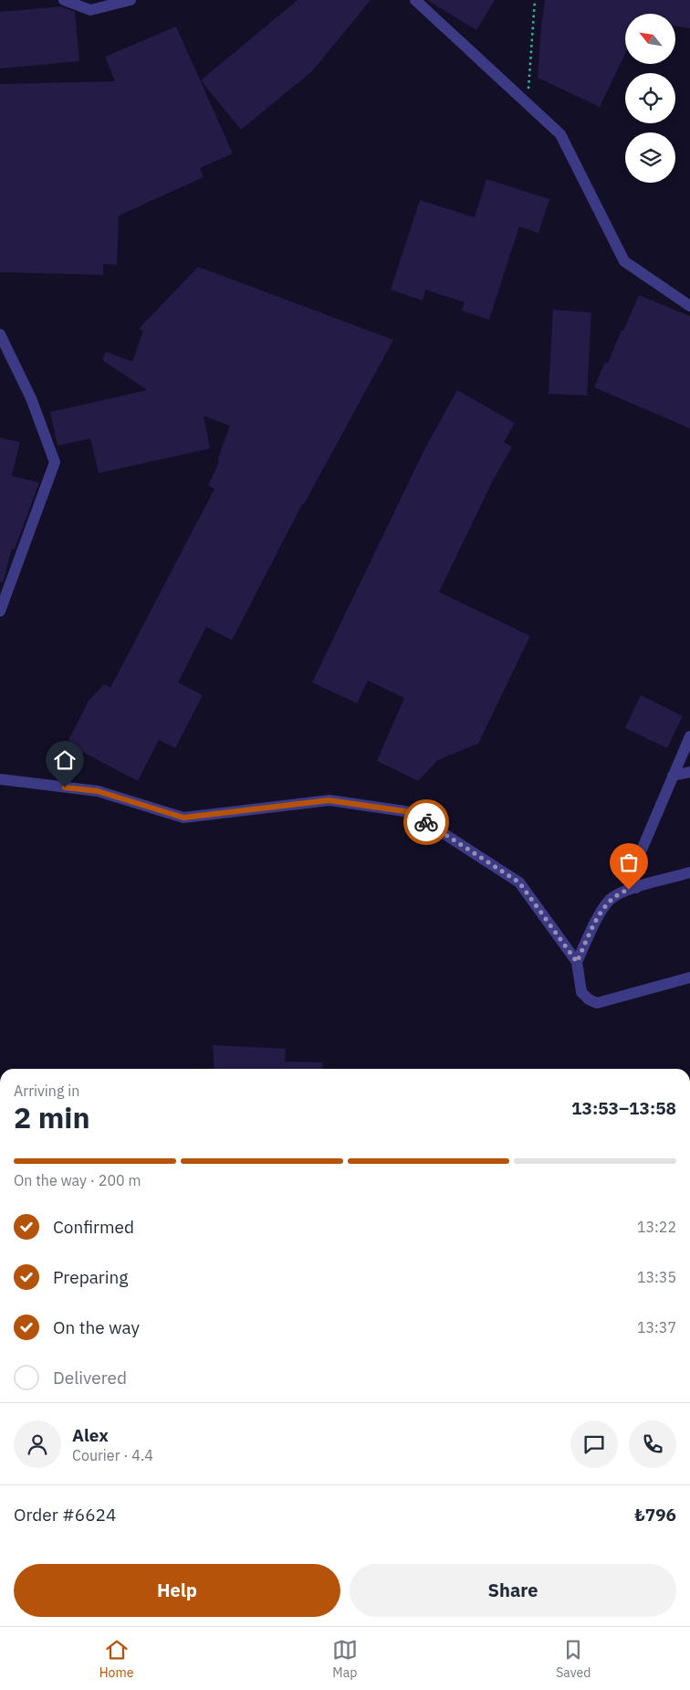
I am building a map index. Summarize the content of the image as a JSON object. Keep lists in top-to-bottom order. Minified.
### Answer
{"north":"top left","page":{"heading":["2 min","Arriving in","13:53–13:58"],"panel":["Alex","Courier · 4.4","Order #6624","₺796"],"bar":"On the way · 200 m","list":[["Confirmed","13:22"],["Preparing","13:35"],["On the way","13:37"],"Delivered"],"buttons":["Help","Share"],"tabs":["Home","Map","Saved"]}}
